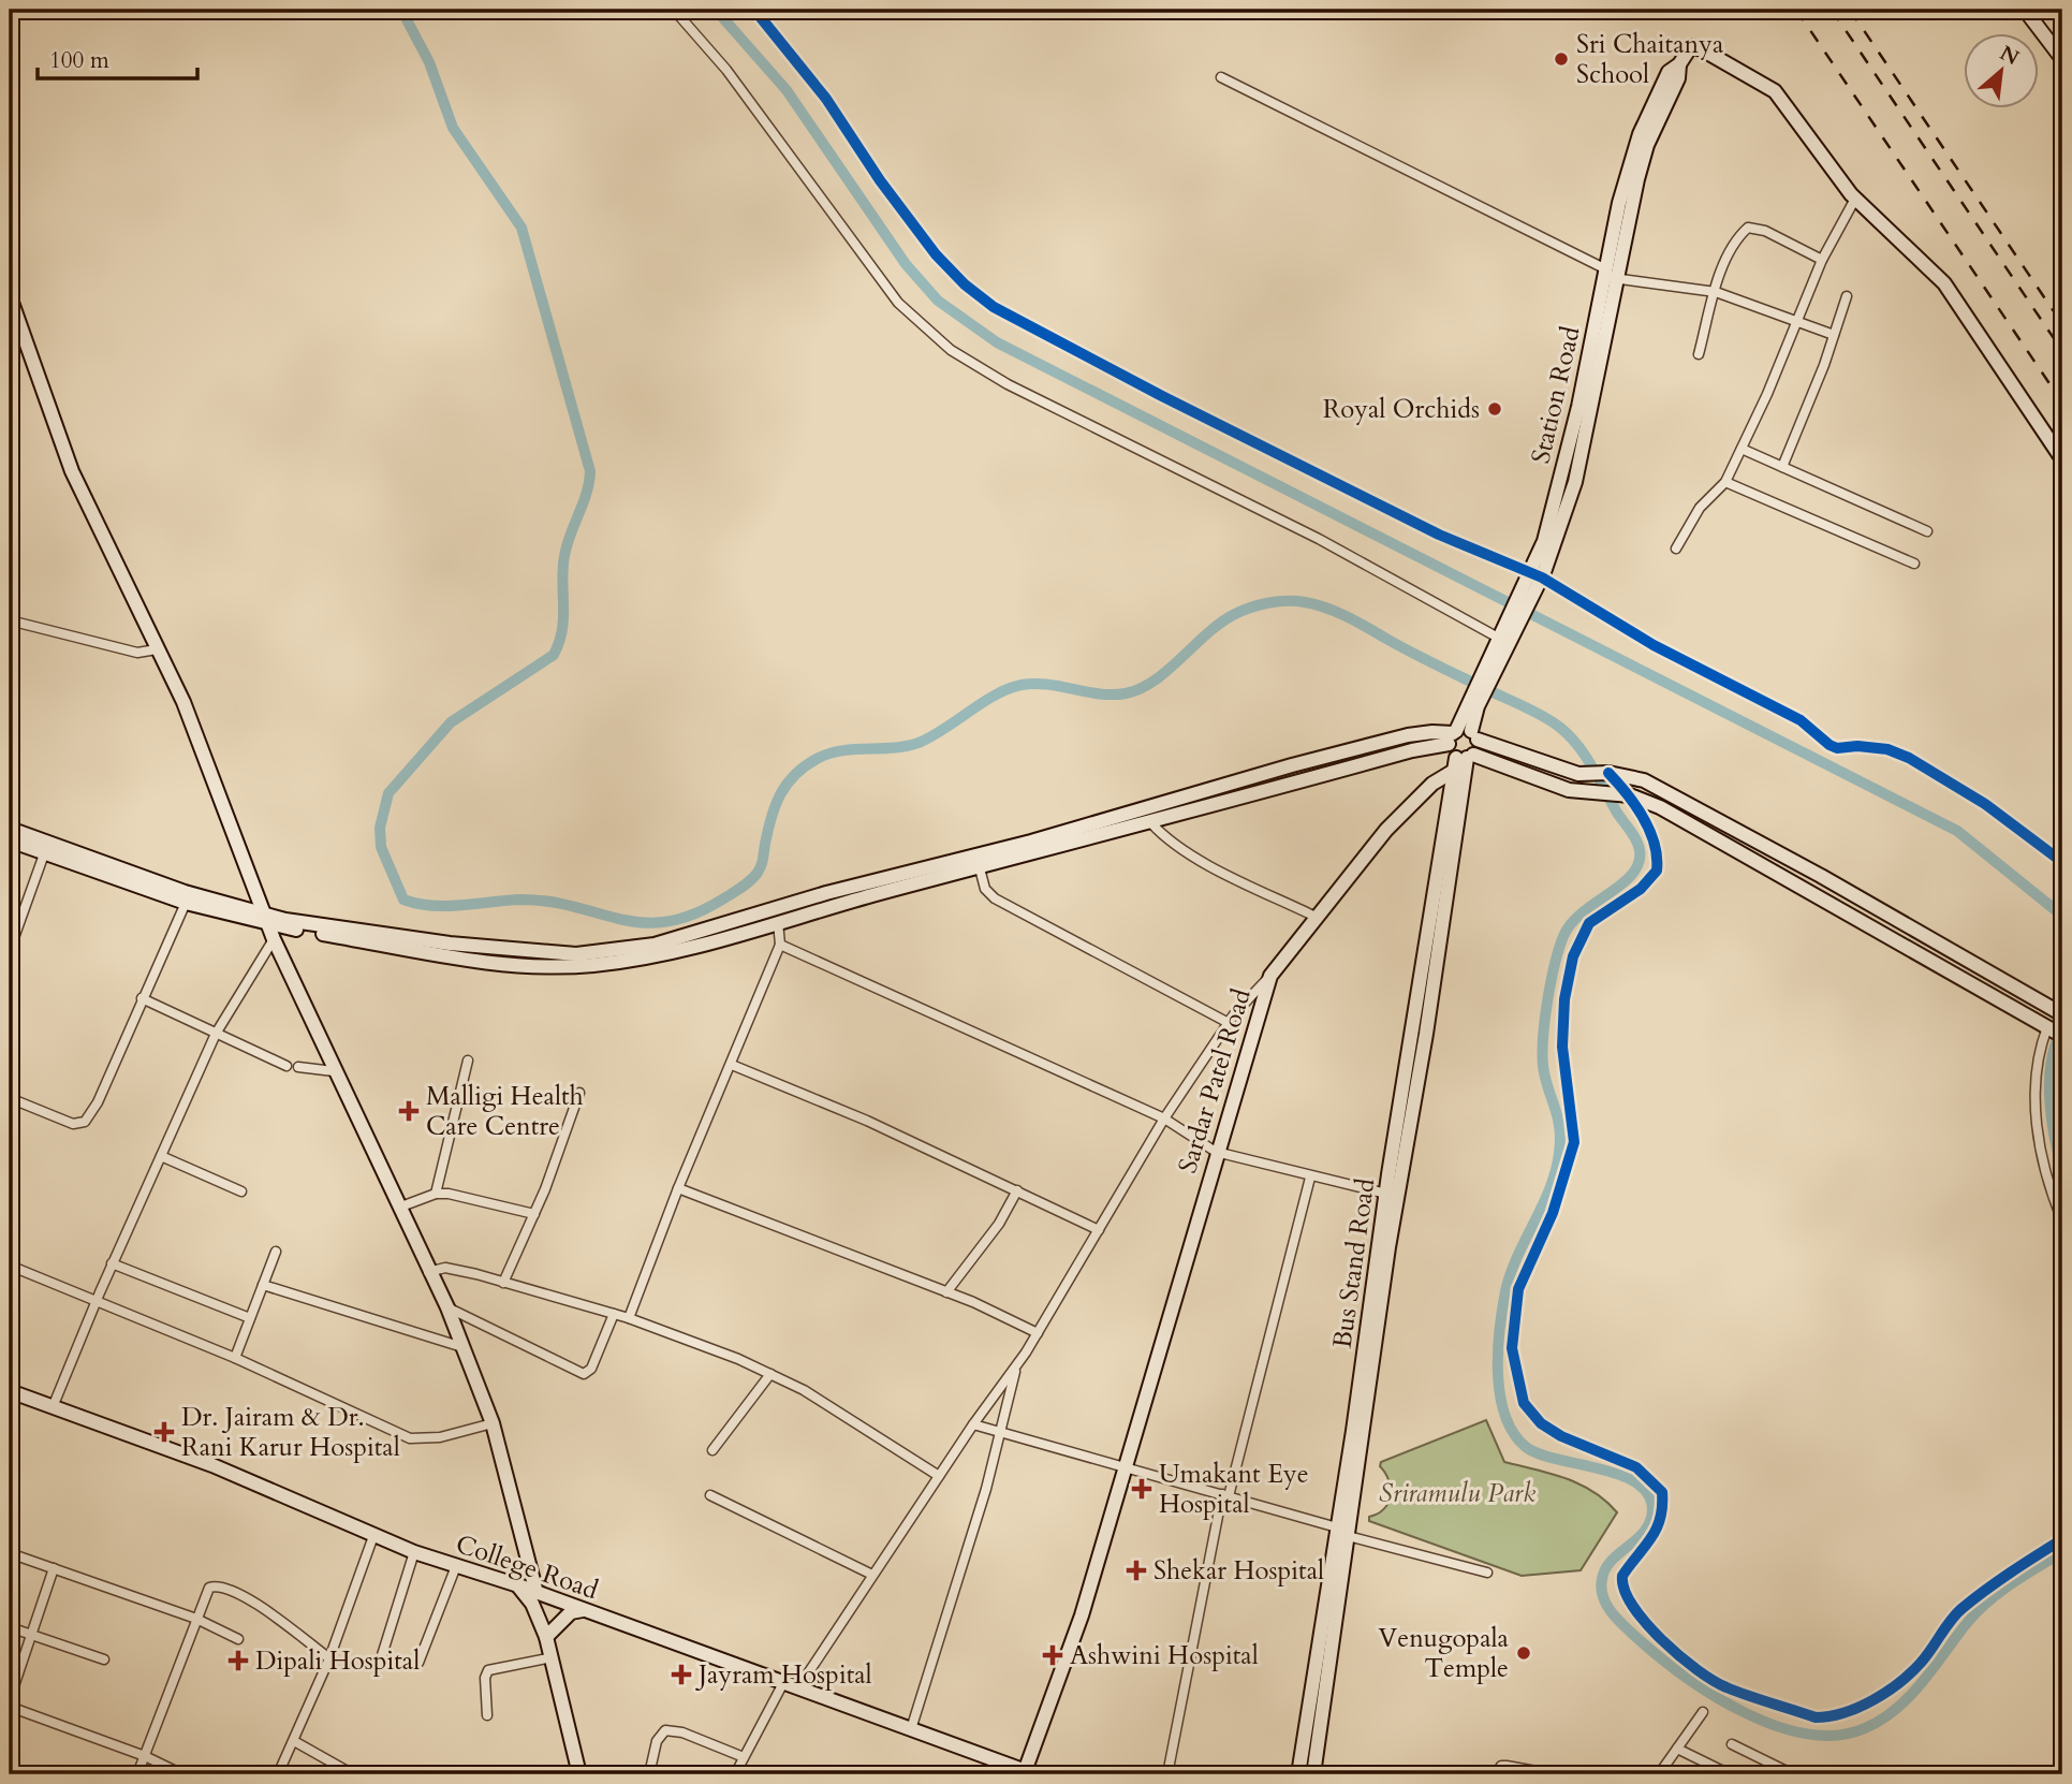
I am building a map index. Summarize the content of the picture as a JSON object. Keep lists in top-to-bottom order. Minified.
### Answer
{"streets":{"street":["Station Road","Sardar Patel Road","Bus Stand Road","College Road"]},"crossings":[["Sardar Patel Road","Bus Stand Road"],["Sardar Patel Road","College Road"]],"parks":["Sriramulu Park"],"places":{"other":["Sri Chaitanya School","Royal Orchids","Venugopala Temple"],"health":["Malligi Health Care Centre","Dr. Jairam & Dr. Rani Karur Hospital","Umakant Eye Hospital","Shekar Hospital","Ashwini Hospital","Dipali Hospital","Jayram Hospital"]},"scale_bar":"100 m","north":"top right"}
